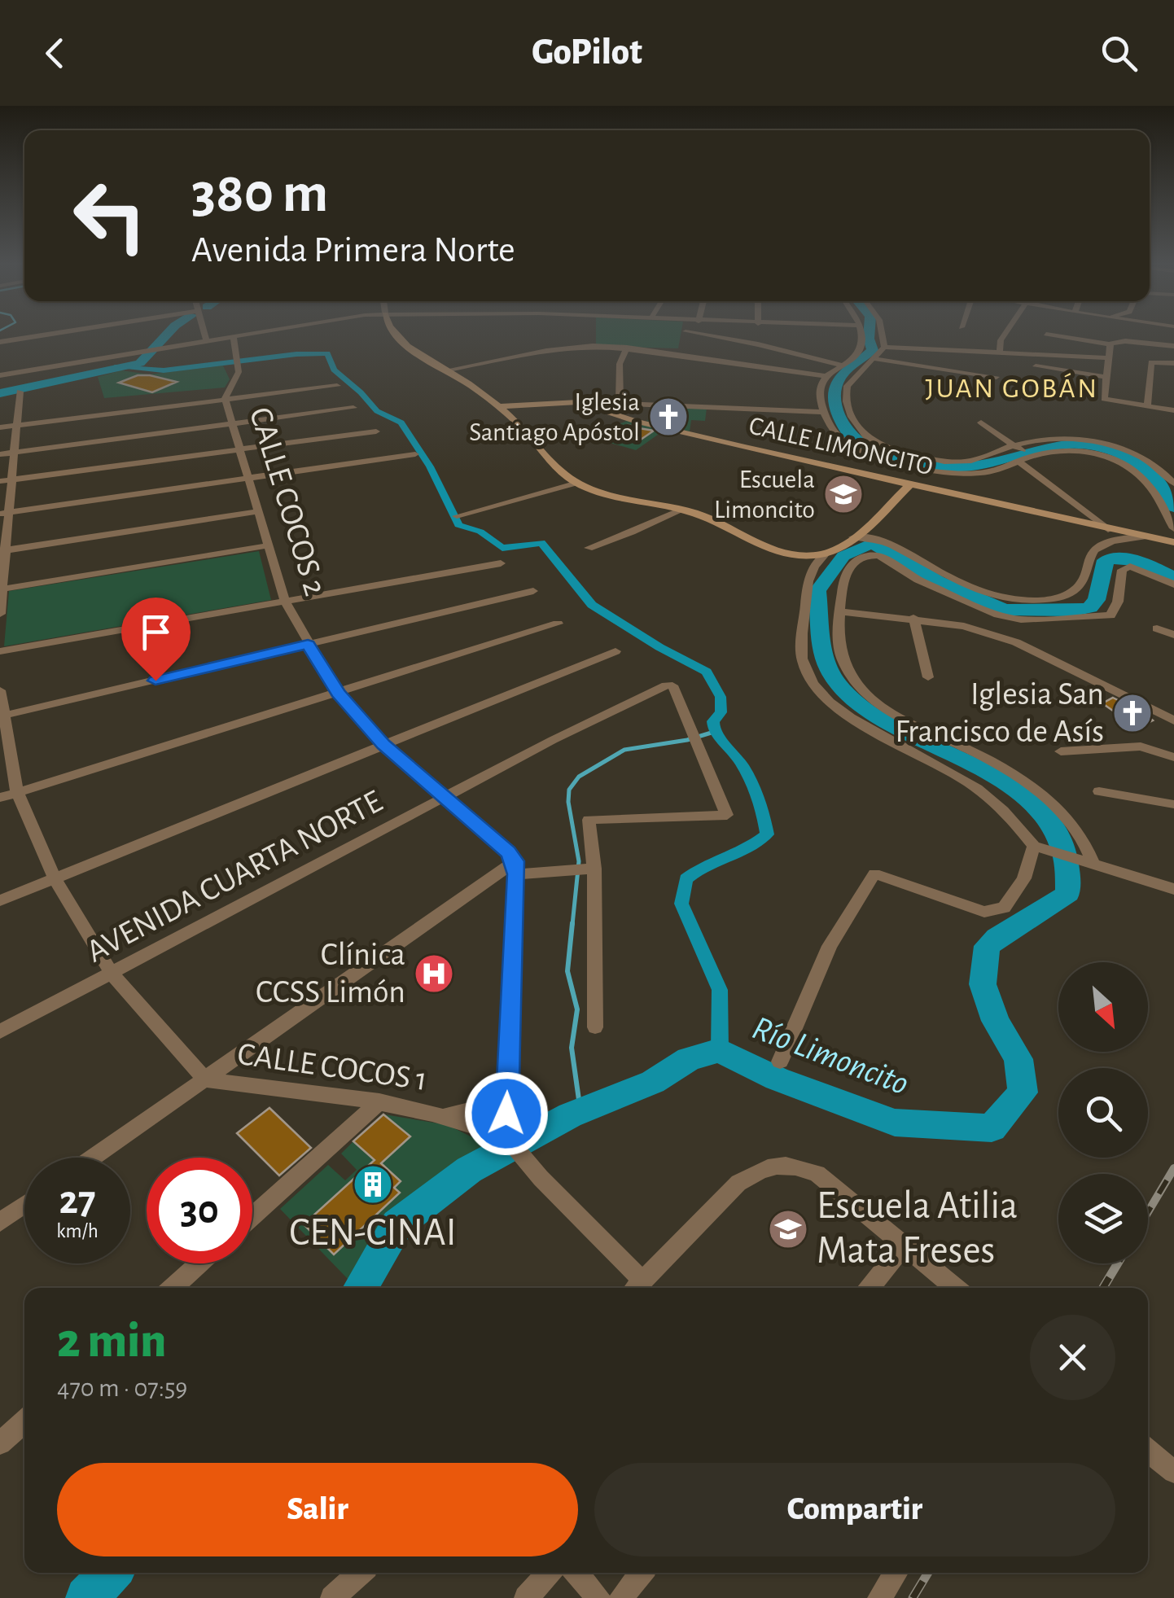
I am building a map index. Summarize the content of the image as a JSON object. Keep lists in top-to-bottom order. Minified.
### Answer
{"streets":{"street":["CALLE LIMONCITO","CALLE COCOS 2","AVENIDA CUARTA NORTE","CALLE COCOS 1"]},"crossings":[["CALLE COCOS 2","AVENIDA CUARTA NORTE"],["AVENIDA CUARTA NORTE","CALLE COCOS 1"]],"districts":["JUAN GOBÁN"],"water":["Río Limoncito"],"places":{"church":["Iglesia Santiago Apóstol","Iglesia San Francisco de Asís"],"school or university":["Escuela Limoncito","Escuela Atilia Mata Freses"],"hospital":["Clínica CCSS Limón"],"building":["CEN-CINAI"]},"north":"bottom right","page":{"header":"GoPilot","turn":["380 m","Avenida Primera Norte"],"speed":"27 km/h","limit":"30","heading":["2 min","470 m · 07:59"],"buttons":["Salir","Compartir"]}}
